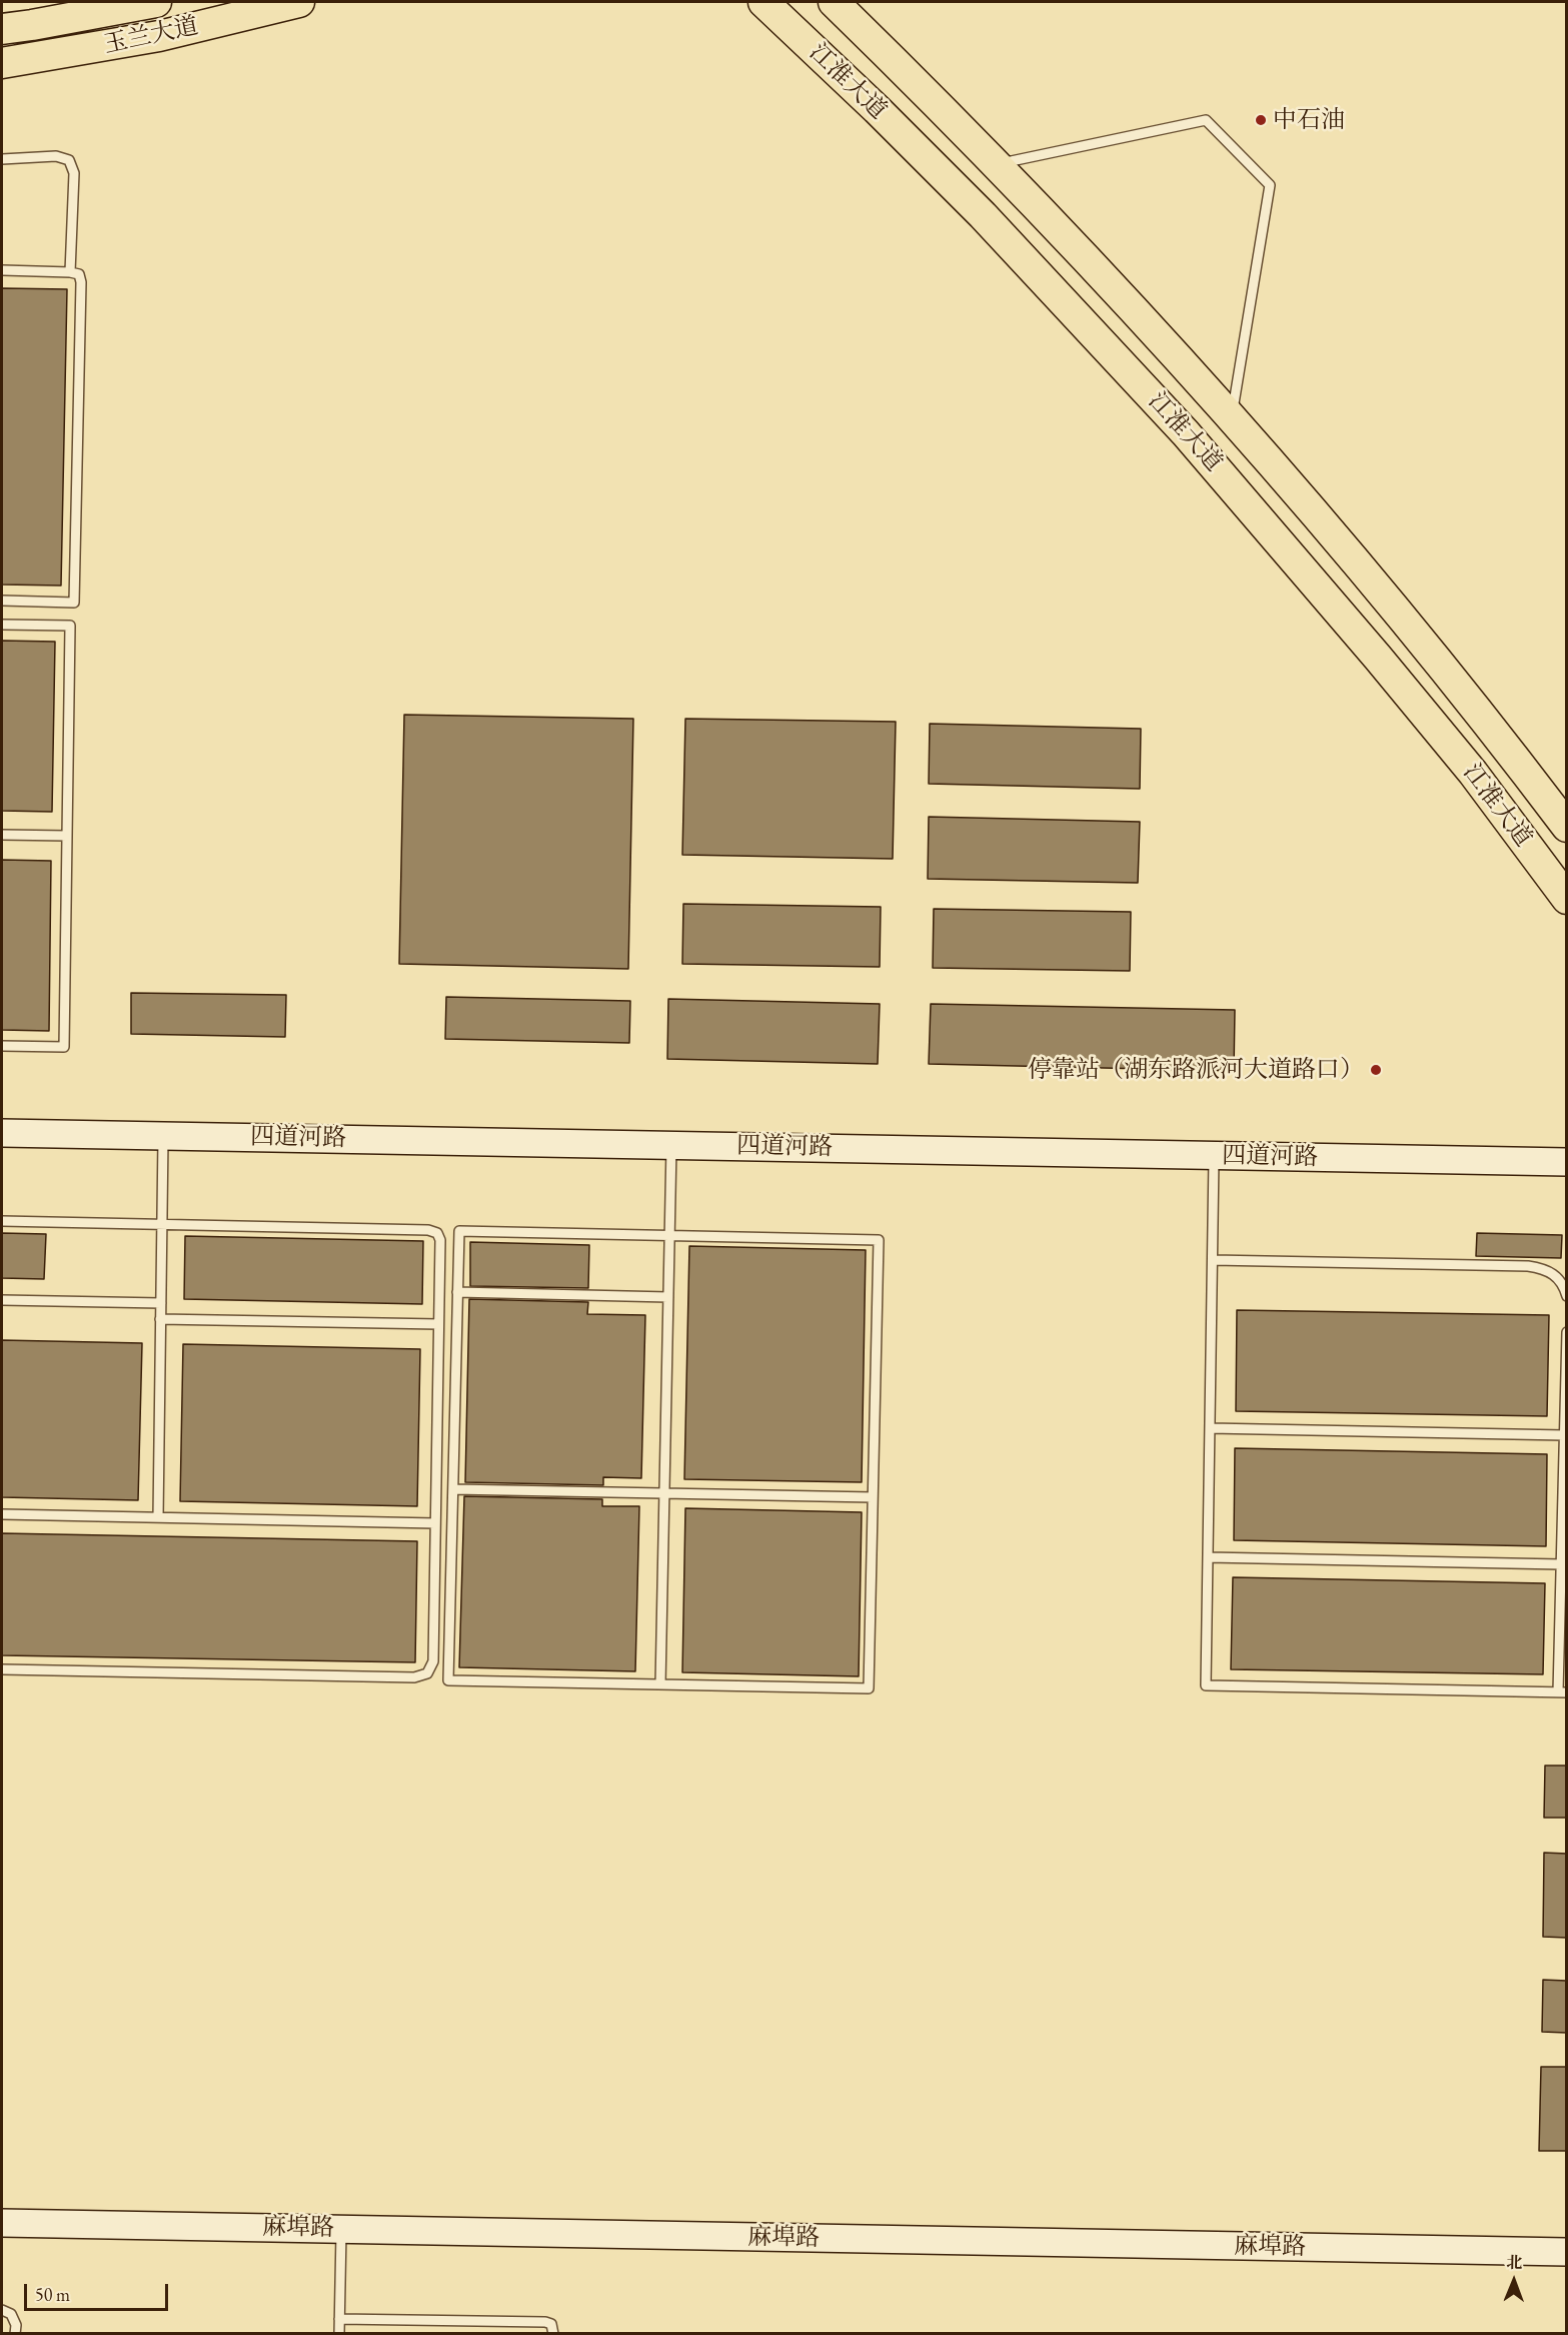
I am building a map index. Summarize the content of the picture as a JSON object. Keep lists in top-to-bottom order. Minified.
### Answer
{"streets":{"main road":["玉兰大道","江淮大道"],"street":["四道河路","麻埠路"]},"places":["中石油","停靠站（湖东路派河大道路口）"],"scale_bar":"50 m","north":"top"}
